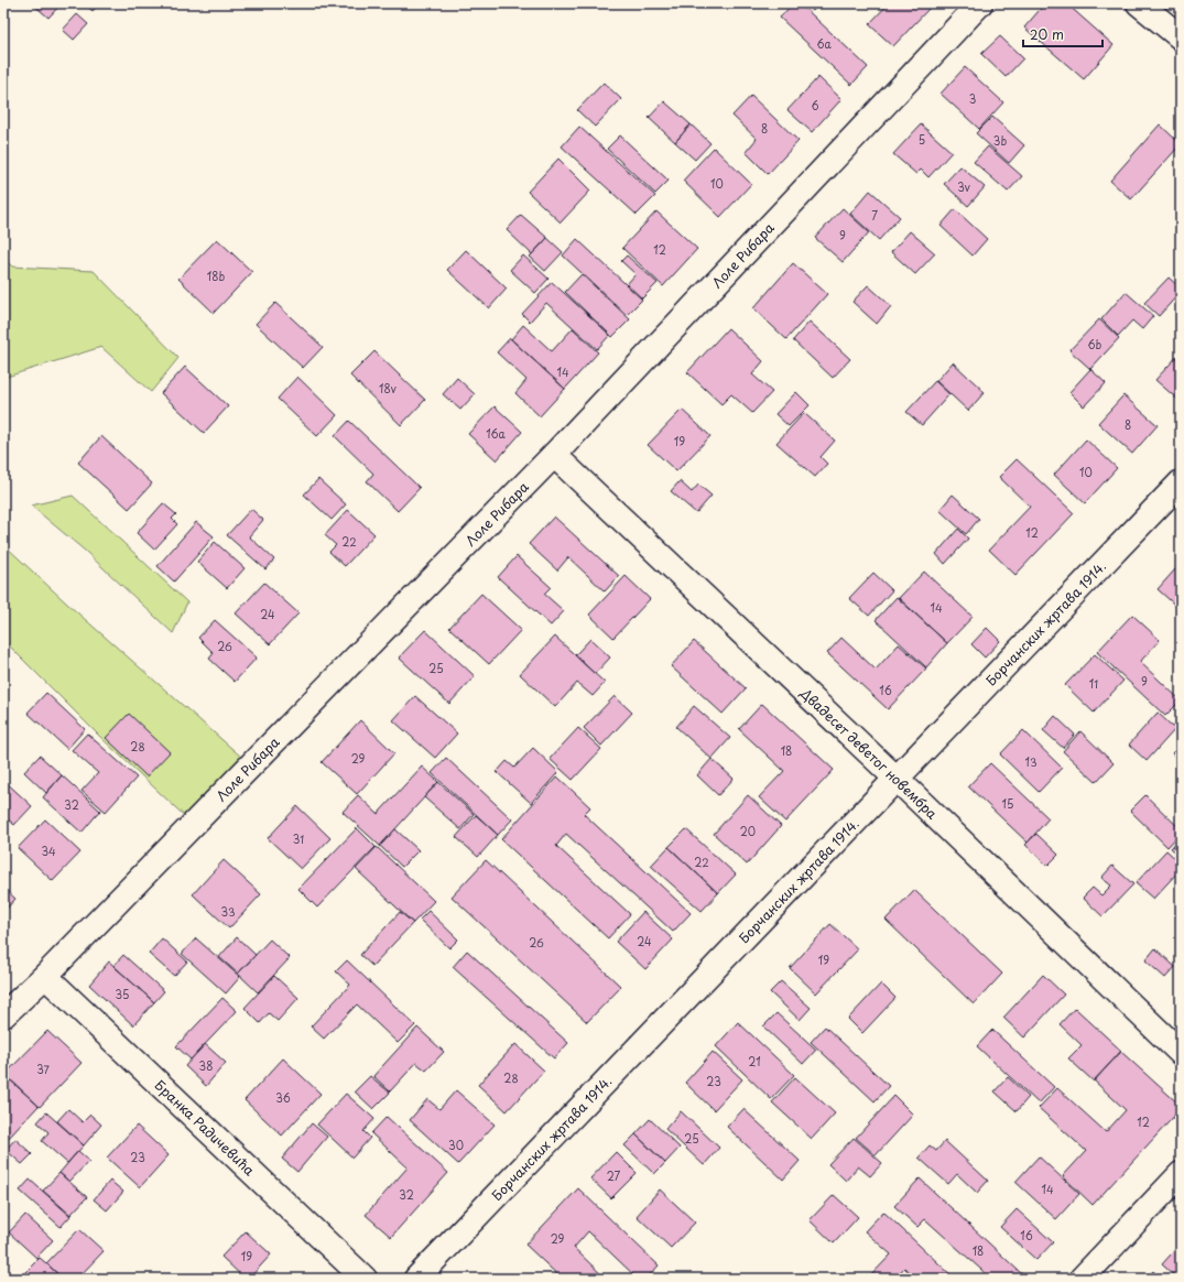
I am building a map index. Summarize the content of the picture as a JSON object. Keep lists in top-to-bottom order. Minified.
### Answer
{"streets":{"street":["Лоле Рибара","Борчанских жртава 1914.","Двадесет деветог новембра","Бранка Радичевића"]},"crossings":[["Лоле Рибара","Двадесет деветог новембра"],["Лоле Рибара","Бранка Радичевића"],["Борчанских жртава 1914.","Двадесет деветог новембра"]],"house_numbers":["6a","3","6","8","5","3b","10","3v","7","9","12","18b","6b","14","18v","8","16a","19","10","12","22","14","24","26","25","9","11","16","28","18","29","13","15","32","20","31","34","22","33","24","26","19","35","21","38","37","28","23","36","12","25","30","23","27","14","32","16","29","18","19"],"scale_bar":"20 m"}
